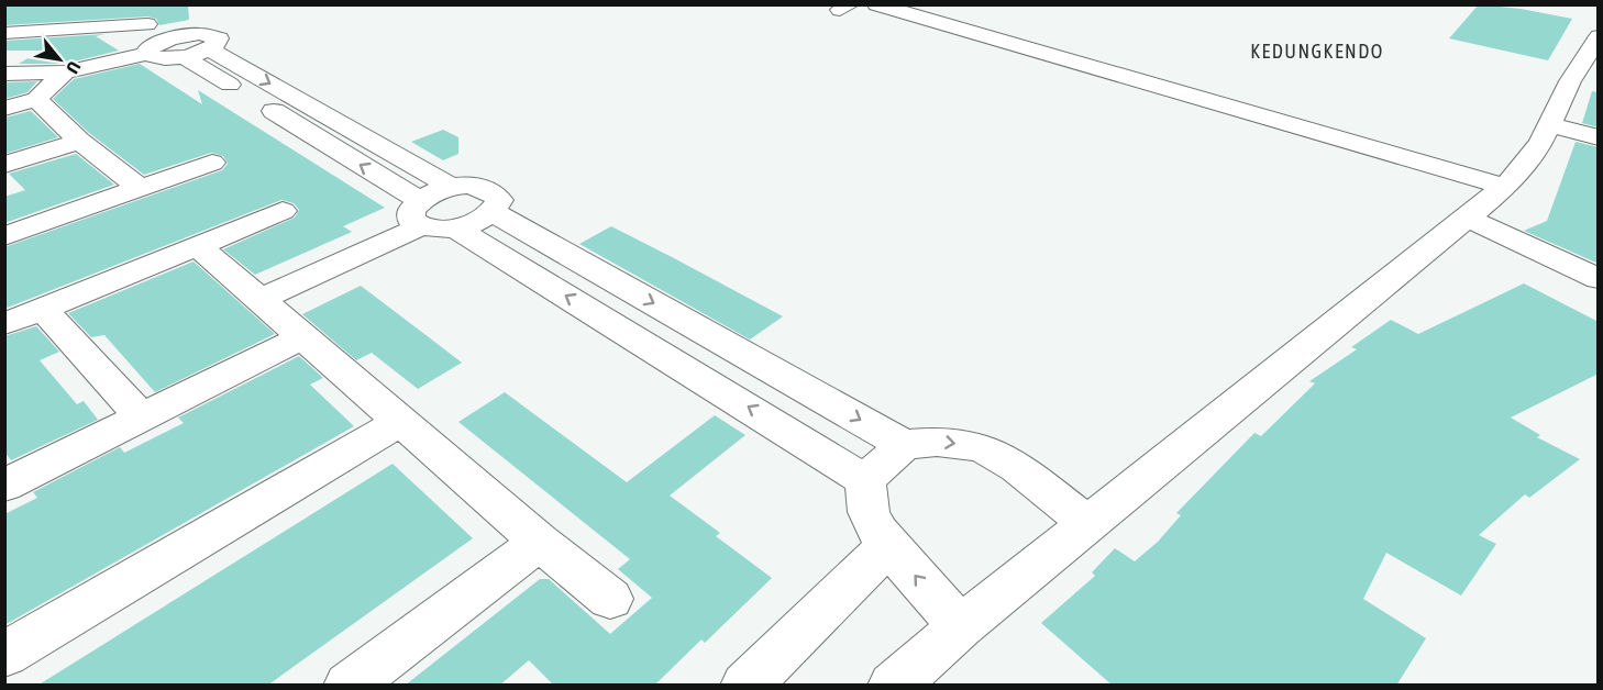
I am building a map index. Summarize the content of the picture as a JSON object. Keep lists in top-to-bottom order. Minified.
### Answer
{"districts":["KEDUNGKENDO"],"north":"bottom right"}
